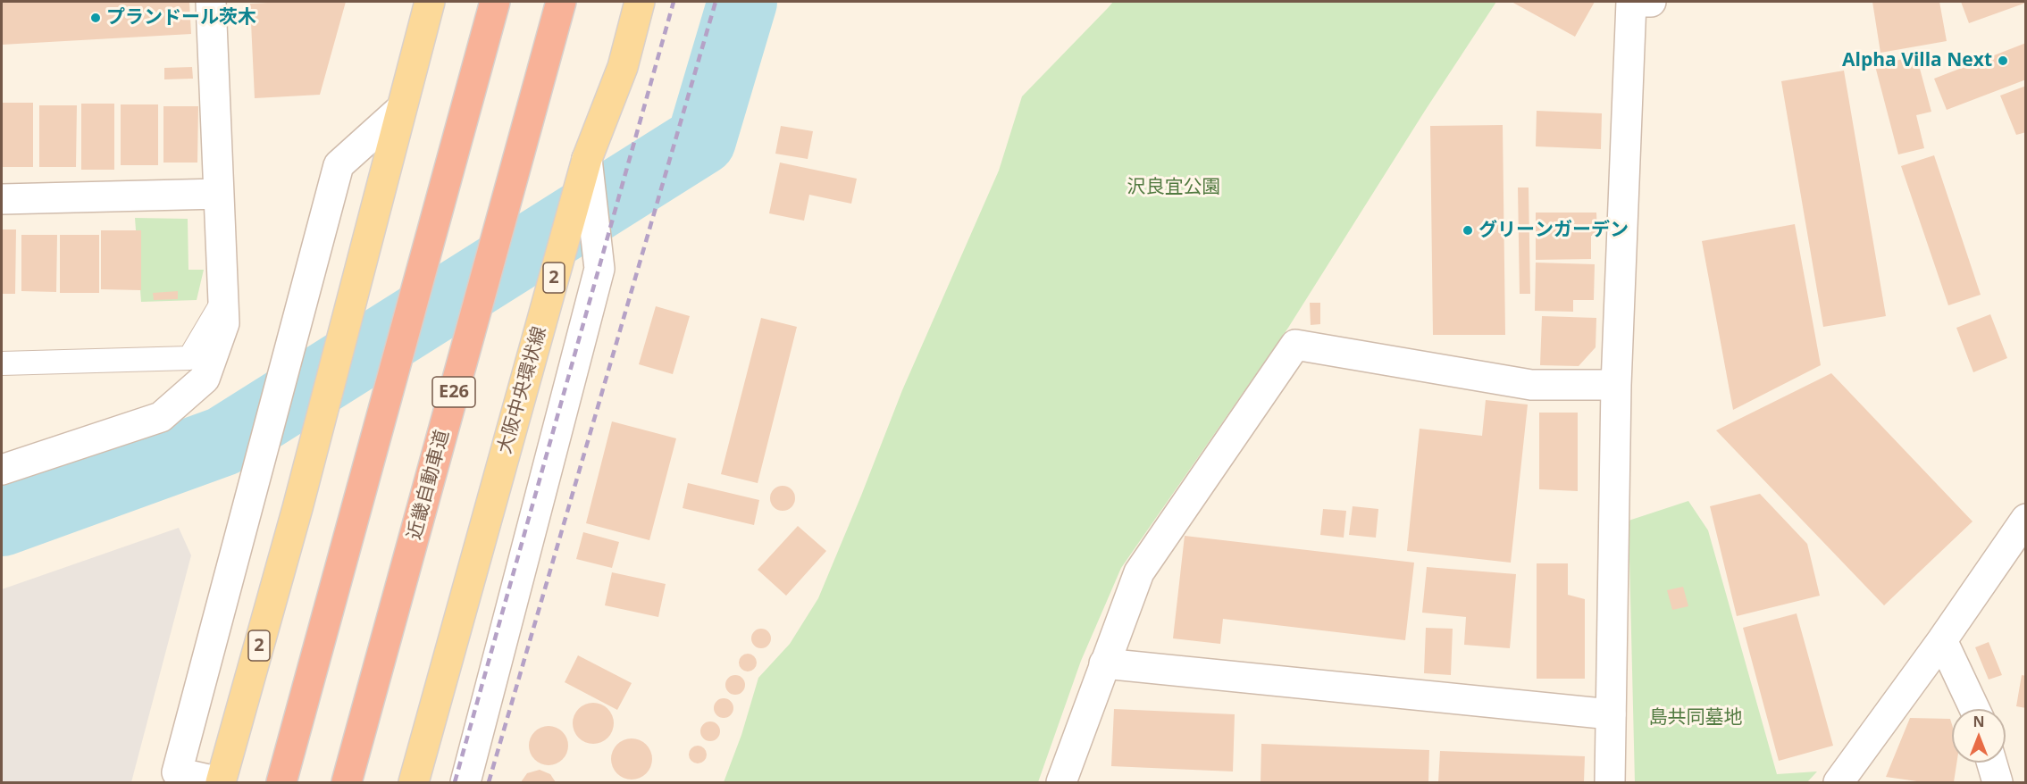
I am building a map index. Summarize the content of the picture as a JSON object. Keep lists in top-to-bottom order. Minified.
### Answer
{"streets":{"highway":["E26","近畿自動車道"],"main road":["2","大阪中央環状線"]},"parks":["沢良宜公園","島共同墓地"],"places":["プランドール茨木","Alpha Villa Next","グリーンガーデン"],"north":"top"}
